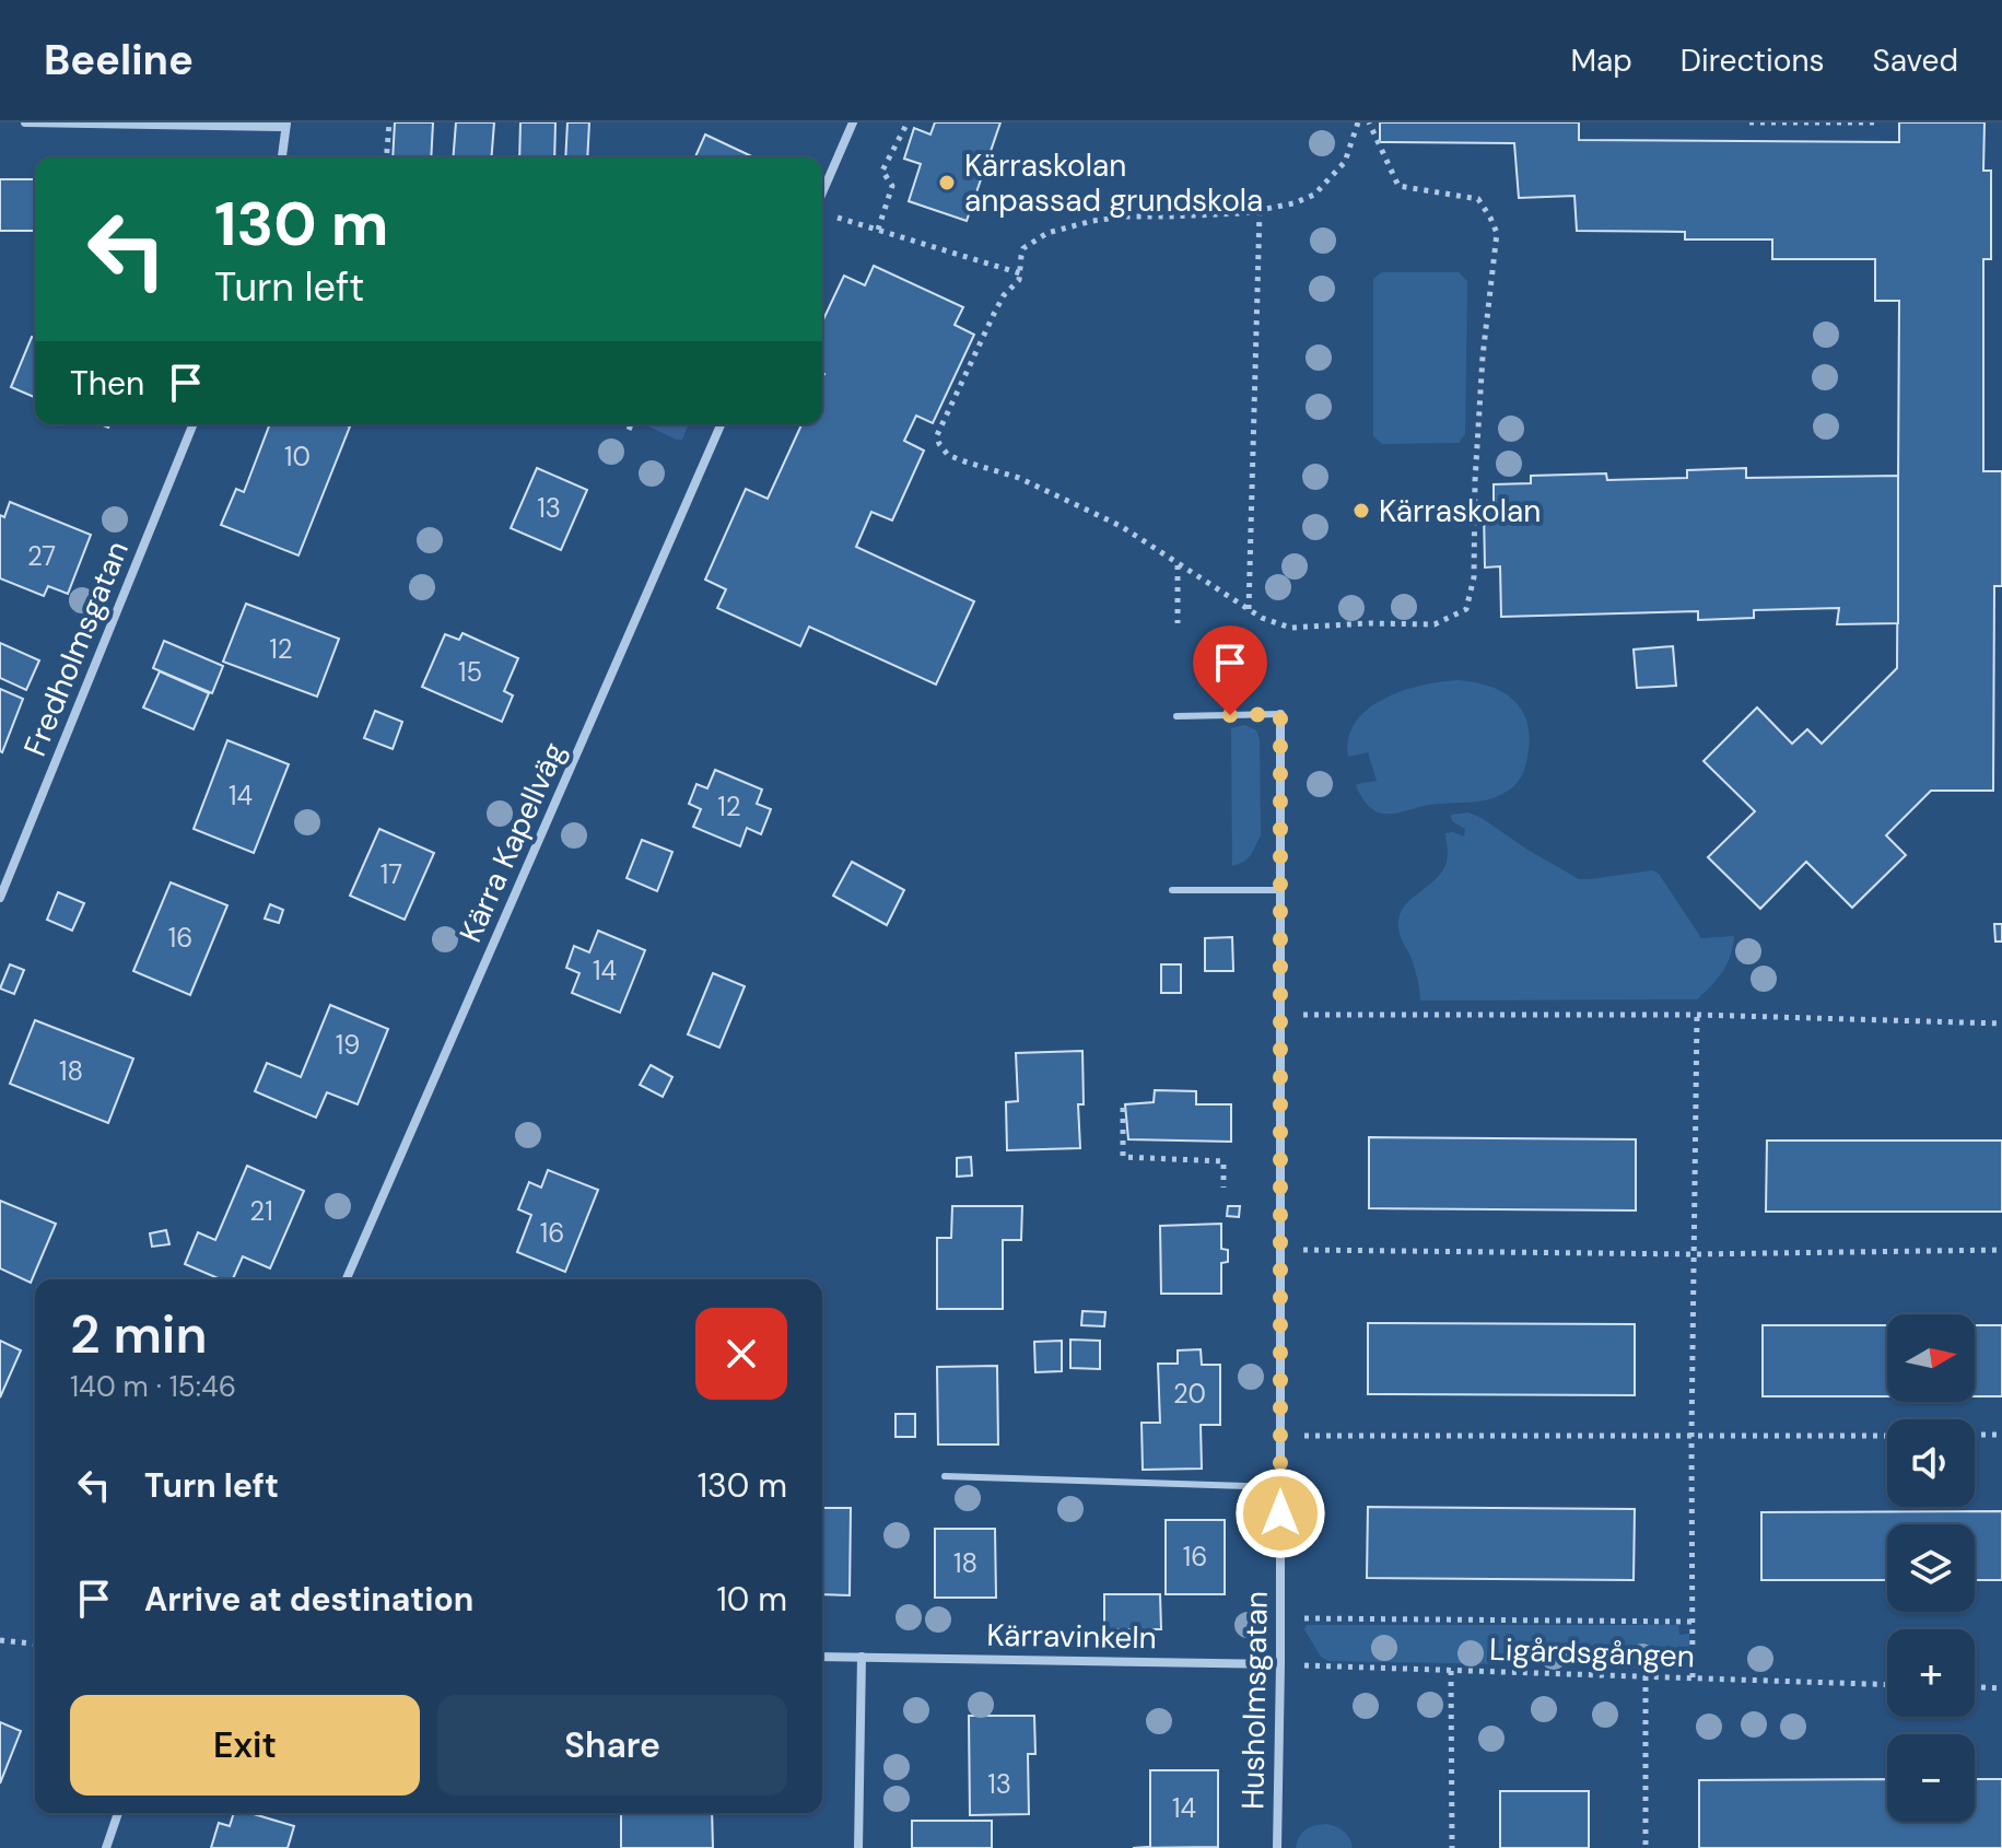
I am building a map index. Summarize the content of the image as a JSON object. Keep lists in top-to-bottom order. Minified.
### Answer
{"streets":{"street":["Fredholmsgatan","Kärra Kapellväg","Kärravinkeln","Husholmsgatan"],"path":["Ligårdsgången"]},"crossings":[["Kärravinkeln","Ligårdsgången"],["Kärravinkeln","Husholmsgatan"],["Ligårdsgången","Husholmsgatan"]],"places":["Kärraskolan anpassad grundskola","Kärraskolan"],"house_numbers":["10","13","27","12","15","14","12","17","16","14","19","18","21","16","20","16","18","13","14"],"north":"right","page":{"header":"Beeline","nav":["Map","Directions","Saved"],"turn":["130 m","Turn left"],"then":"Then","heading":["2 min","140 m · 15:46"],"map_buttons":["+","−"],"list":[{"name":"Turn left","value":"130 m"},{"name":"Arrive at destination","value":"10 m"}],"buttons":["Exit","Share"]}}
